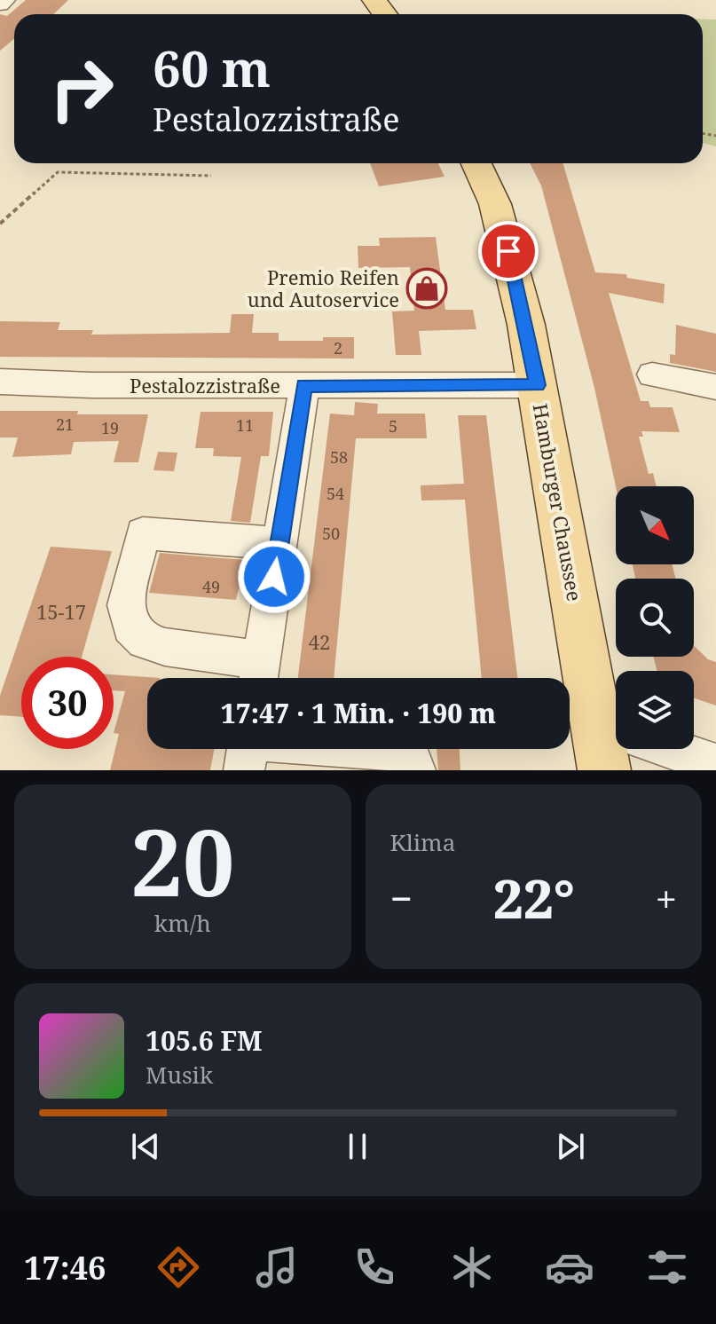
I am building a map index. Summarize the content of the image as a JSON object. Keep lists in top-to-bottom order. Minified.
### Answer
{"streets":{"main road":["Hamburger Chaussee"],"street":["Pestalozzistraße"]},"crossings":[["Pestalozzistraße","Hamburger Chaussee"]],"places":{"shop":["Premio Reifen und Autoservice"]},"house_numbers":["2","21","11","5","19","58","54","50","49","15-17","42"],"north":"bottom right","page":{"turn":["60 m","Pestalozzistraße"],"limit":"30","trip":"17:47 · 1 Min. · 190 m","tile":[["20","km/h"],"Klima"],"heat":["−","22°","+"],"song":["105.6 FM","Musik"],"tabs":"17:46"}}
